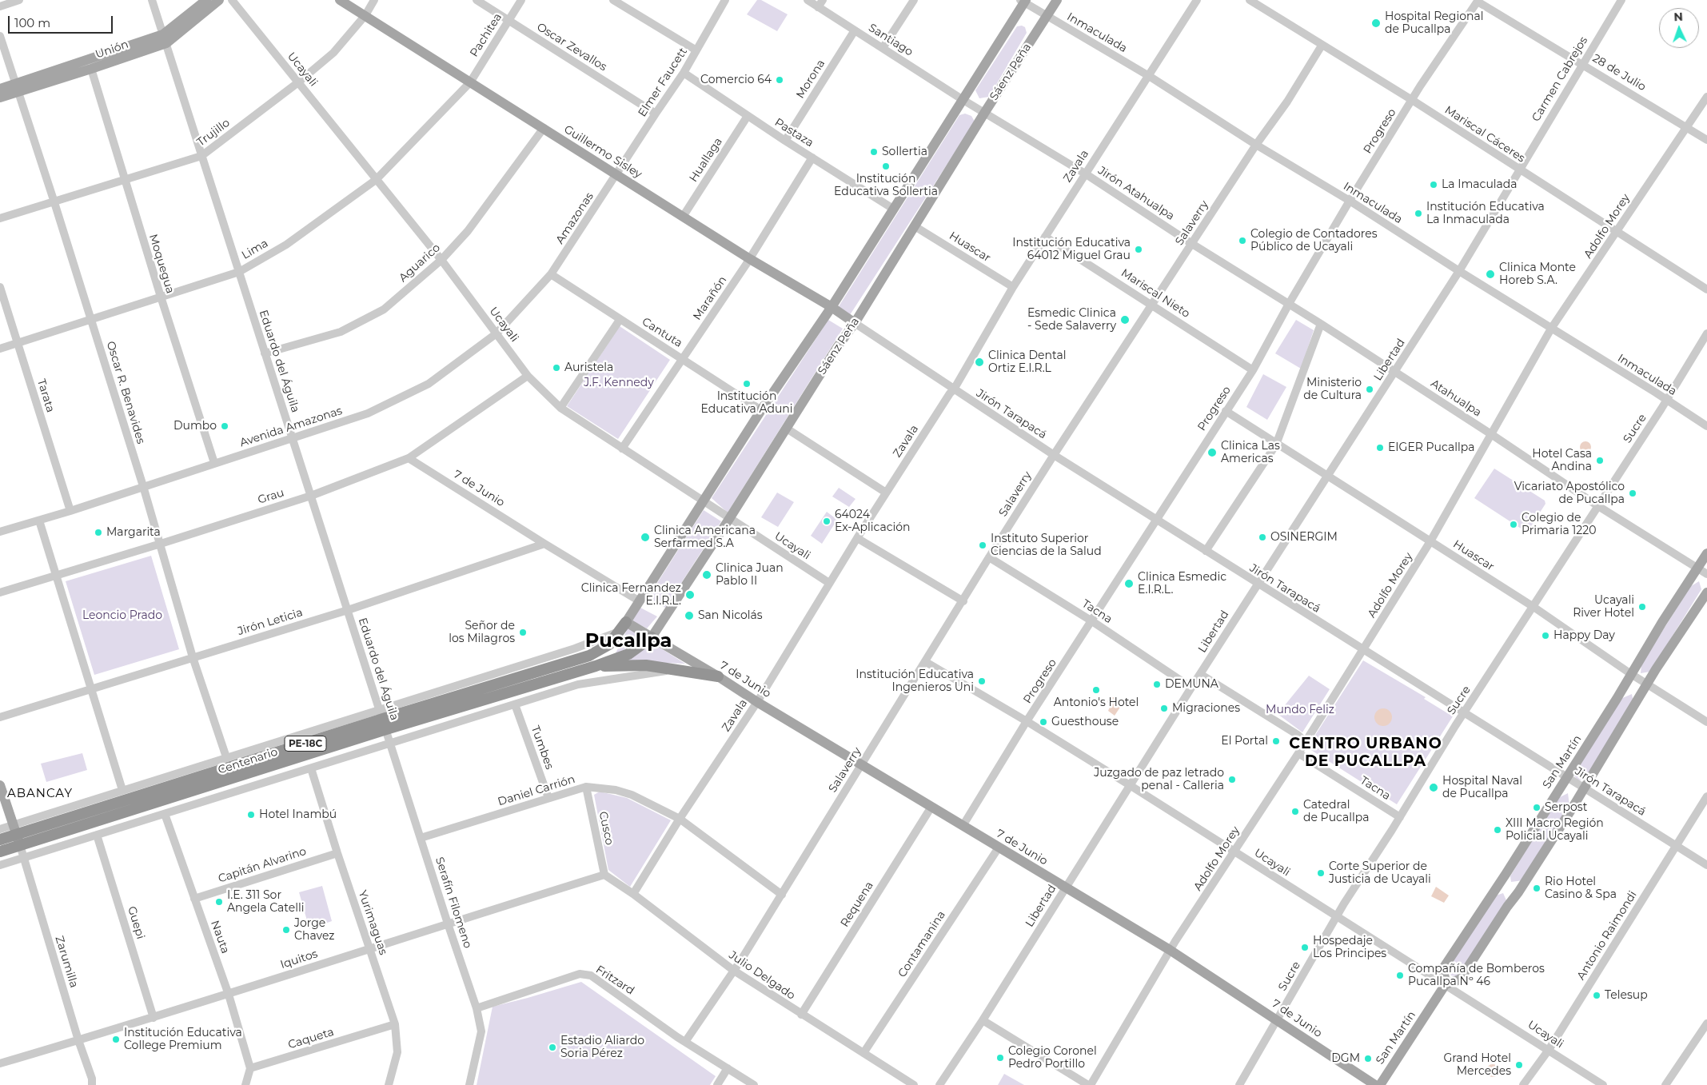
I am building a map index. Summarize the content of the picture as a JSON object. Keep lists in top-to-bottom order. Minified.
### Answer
{"streets":{"highway":["Sáenz Peña","PE-18C","Centenario"],"main road":["Unión","Guillermo Sisley","7 de Junio","San Martín"],"street":["Inmaculada","Pachitea","Santiago","Oscar Zevallos","Ucayali","28 de Julio","Morona","Carmen Cabrejos","Elmer Faucett","Progreso","Trujillo","Pastaza","Mariscal Cáceres","Huallaga","Zavala","Jirón Atahualpa","Amazonas","Salaverry","Adolfo Morey","Huascar","Lima","Aguarico","Moquegua","Mariscal Nieto","Marañón","Cantuta","Libertad","Eduardo del Águila","Oscar R. Benavides","Tarata","Atahualpa","Jirón Tarapacá","Avenida Amazonas","Sucre","Grau","Tacna","Jirón Leticia","Tumbes","Daniel Carrión","Cusco","Capitán Alvarino","Serafín Filomeno","Requena","Guepi","Yurimaguas","Antonio Raimondi","Nauta","Contamanina","Iquitos","Zarumilla","Julio Delgado","Fritzard","Caqueta"]},"crossings":[["Inmaculada","Sáenz Peña"],["Inmaculada","Progreso"],["Inmaculada","Zavala"],["Inmaculada","Salaverry"],["Inmaculada","Adolfo Morey"],["Inmaculada","Libertad"],["Inmaculada","Sucre"],["Pachitea","Oscar Zevallos"],["Pachitea","Guillermo Sisley"],["Pachitea","Lima"],["Santiago","Sáenz Peña"],["Santiago","Morona"],["Santiago","Jirón Atahualpa"],["Oscar Zevallos","Elmer Faucett"],["Unión","Moquegua"],["Unión","Eduardo del Águila"],["Unión","Oscar R. Benavides"],["Ucayali","Sáenz Peña"],["Ucayali","Progreso"],["Ucayali","Trujillo"],["Ucayali","Zavala"],["Ucayali","Salaverry"],["Ucayali","Adolfo Morey"],["Ucayali","Lima"],["Ucayali","Aguarico"],["Ucayali","Marañón"],["Ucayali","Libertad"],["Ucayali","Avenida Amazonas"],["Ucayali","Sucre"],["Ucayali","Grau"],["Ucayali","San Martín"],["Ucayali","Antonio Raimondi"],["Sáenz Peña","Guillermo Sisley"],["Sáenz Peña","Jirón Atahualpa"],["Sáenz Peña","Huascar"],["Sáenz Peña","Jirón Tarapacá"],["Sáenz Peña","7 de Junio"],["Sáenz Peña","Centenario"],["28 de Julio","Carmen Cabrejos"],["28 de Julio","Progreso"],["28 de Julio","Adolfo Morey"],["Morona","Pastaza"],["Carmen Cabrejos","Mariscal Cáceres"],["Carmen Cabrejos","Libertad"],["Elmer Faucett","Pastaza"],["Elmer Faucett","Guillermo Sisley"],["Elmer Faucett","Amazonas"],["Progreso","Mariscal Cáceres"],["Progreso","Huascar"],["Progreso","Mariscal Nieto"],["Progreso","Atahualpa"],["Progreso","Jirón Tarapacá"],["Progreso","7 de Junio"],["Progreso","Tacna"],["Trujillo","Guillermo Sisley"],["Trujillo","Moquegua"],["Trujillo","Eduardo del Águila"],["Trujillo","Oscar R. Benavides"],["Pastaza","Huallaga"],["Pastaza","Marañón"],["Mariscal Cáceres","Salaverry"],["Mariscal Cáceres","Adolfo Morey"],["Mariscal Cáceres","Libertad"],["Guillermo Sisley","Huallaga"],["Guillermo Sisley","Amazonas"],["Guillermo Sisley","Lima"],["Guillermo Sisley","Aguarico"],["Guillermo Sisley","Marañón"],["Guillermo Sisley","Jirón Tarapacá"],["Zavala","Jirón Atahualpa"],["Zavala","Huascar"],["Zavala","Mariscal Nieto"],["Zavala","Jirón Tarapacá"],["Zavala","7 de Junio"],["Zavala","Daniel Carrión"],["Zavala","Julio Delgado"],["Jirón Atahualpa","Salaverry"],["Jirón Atahualpa","Atahualpa"],["Amazonas","Cantuta"],["Amazonas","Avenida Amazonas"],["Salaverry","Mariscal Nieto"],["Salaverry","Atahualpa"],["Salaverry","Jirón Tarapacá"],["Salaverry","7 de Junio"],["Salaverry","Tacna"],["Salaverry","Daniel Carrión"],["Salaverry","Julio Delgado"],["Salaverry","Fritzard"],["Adolfo Morey","Huascar"],["Adolfo Morey","Atahualpa"],["Adolfo Morey","Jirón Tarapacá"],["Adolfo Morey","7 de Junio"],["Adolfo Morey","Tacna"],["Huascar","Libertad"],["Huascar","Sucre"],["Huascar","San Martín"],["Lima","Moquegua"],["Lima","Eduardo del Águila"],["Lima","Oscar R. Benavides"],["Lima","Tarata"],["Aguarico","Eduardo del Águila"],["Moquegua","Avenida Amazonas"],["Marañón","Cantuta"],["Cantuta","Avenida Amazonas"],["Libertad","Atahualpa"],["Libertad","Jirón Tarapacá"],["Libertad","7 de Junio"],["Libertad","Tacna"],["Eduardo del Águila","Avenida Amazonas"],["Eduardo del Águila","Grau"],["Eduardo del Águila","Jirón Leticia"],["Eduardo del Águila","Centenario"],["Eduardo del Águila","Serafín Filomeno"],["Oscar R. Benavides","Avenida Amazonas"],["Oscar R. Benavides","Grau"],["Oscar R. Benavides","Jirón Leticia"],["Tarata","Avenida Amazonas"],["Atahualpa","Sucre"],["Atahualpa","San Martín"],["Jirón Tarapacá","Sucre"],["Jirón Tarapacá","San Martín"],["Jirón Tarapacá","Antonio Raimondi"],["Sucre","7 de Junio"],["Sucre","Tacna"],["7 de Junio","Grau"],["7 de Junio","Jirón Leticia"],["7 de Junio","Centenario"],["7 de Junio","Requena"],["7 de Junio","Contamanina"],["Tumbes","Daniel Carrión"],["Centenario","Serafín Filomeno"],["Centenario","Zarumilla"],["Daniel Carrión","Cusco"],["Daniel Carrión","Serafín Filomeno"],["Cusco","Iquitos"],["Cusco","Julio Delgado"],["Capitán Alvarino","Yurimaguas"],["Capitán Alvarino","Nauta"],["Serafín Filomeno","Iquitos"],["Serafín Filomeno","Fritzard"],["Requena","Julio Delgado"],["Guepi","Iquitos"],["Yurimaguas","Iquitos"],["Yurimaguas","Caqueta"],["Nauta","Iquitos"],["Nauta","Caqueta"],["Contamanina","Julio Delgado"],["Iquitos","Zarumilla"],["Iquitos","Julio Delgado"]],"districts":["Pucallpa","CENTRO URBANO DE PUCALLPA","ABANCAY"],"parks":["J.F. Kennedy","Leoncio Prado","Mundo Feliz"],"places":["Hospital Regional de Pucallpa","Comercio 64","Sollertia","Institución Educativa Sollertia","La Imaculada","Institución Educativa La Inmaculada","Colegio de Contadores Público de Ucayali","Institución Educativa 64012 Miguel Grau","Clinica Monte Horeb S.A.","Esmedic Clinica - Sede Salaverry","Clinica Dental Ortiz E.I.R.L","Auristela","Institución Educativa Aduni","Ministerio de Cultura","Dumbo","EIGER Pucallpa","Clinica Las Americas","Hotel Casa Andina","Vicariato Apostólico de Pucallpa","64024 Ex-Aplicación","Colegio de Primaria 1220","Margarita","Clinica Americana Serfarmed S.A","OSINERGIM","Instituto Superior Ciencias de la Salud","Clinica Juan Pablo II","Clinica Esmedic E.I.R.L.","Clinica Fernandez E.I.R.L.","Ucayali River Hotel","San Nicolás","Señor de los Milagros","Happy Day","Institución Educativa Ingenieros Uni","DEMUNA","Antonio's Hotel","Migraciones","Guesthouse","El Portal","Juzgado de paz letrado penal - Calleria","Hospital Naval de Pucallpa","Serpost","Catedral de Pucallpa","Hotel Inambú","XIII Macro Región Policial Ucayali","Corte Superior de Justicia de Ucayali","Rio Hotel Casino & Spa","I.E. 311 Sor Angela Catelli","Jorge Chavez","Hospedaje Los Principes","Compañía de Bomberos Pucallpa Nº 46","Telesup","Institución Educativa College Premium","Estadio Aliardo Soria Pérez","Colegio Coronel Pedro Portillo","DGM","Grand Hotel Mercedes"],"scale_bar":"100 m","north":"top"}
